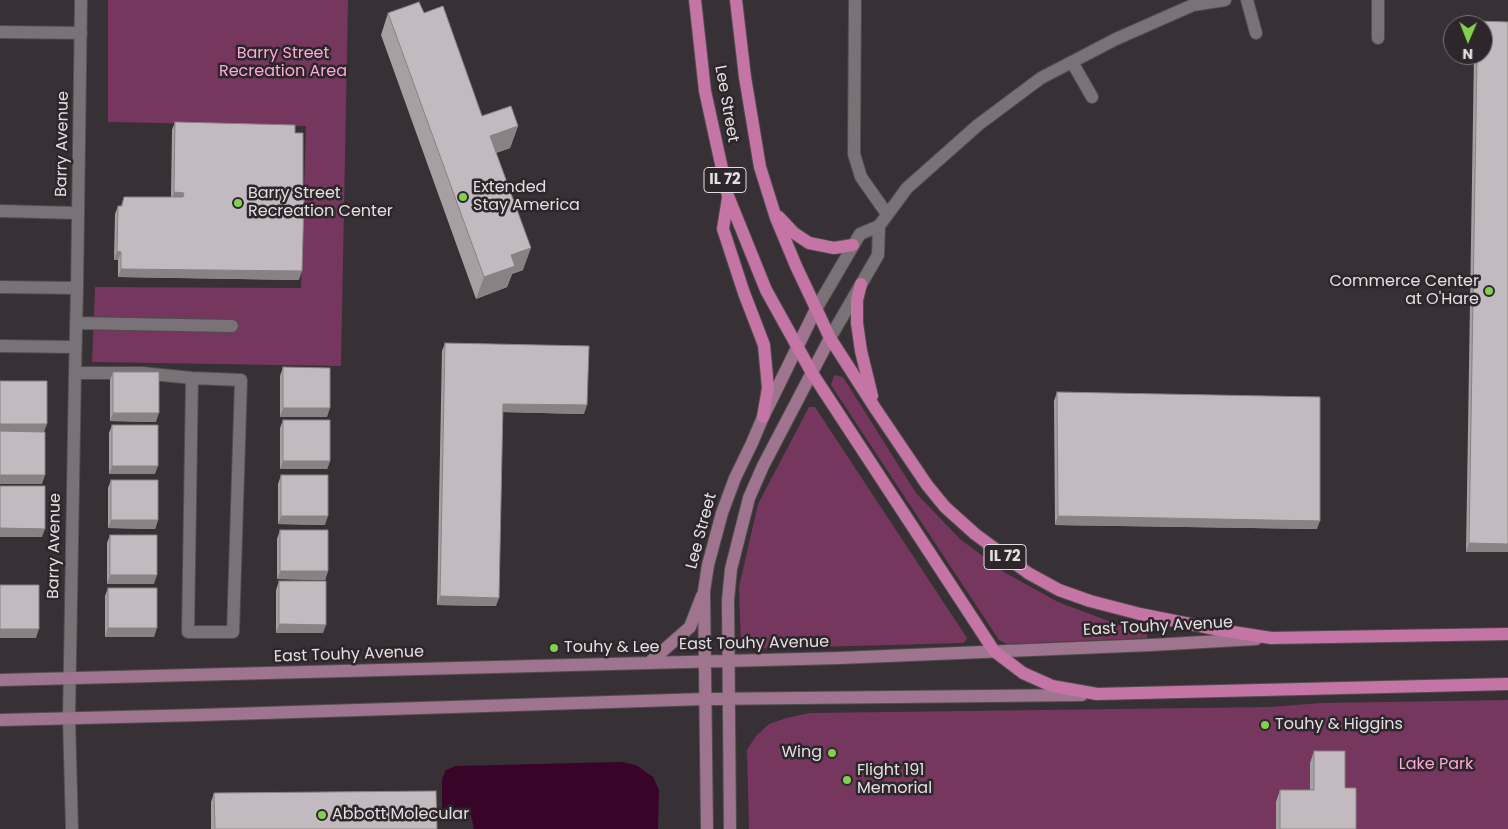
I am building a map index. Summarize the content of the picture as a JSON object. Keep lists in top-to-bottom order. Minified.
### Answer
{"streets":{"main road":["Lee Street","IL 72","East Touhy Avenue"],"street":["Barry Avenue"]},"crossings":[["Lee Street","IL 72"],["Lee Street","East Touhy Avenue"],["Barry Avenue","East Touhy Avenue"],["IL 72","East Touhy Avenue"]],"parks":["Barry Street Recreation Area","Lake Park"],"places":["Extended Stay America","Barry Street Recreation Center","Commerce Center at O'Hare","Touhy & Lee","Touhy & Higgins","Wing","Flight 191 Memorial","Abbott Molecular"],"north":"bottom"}
